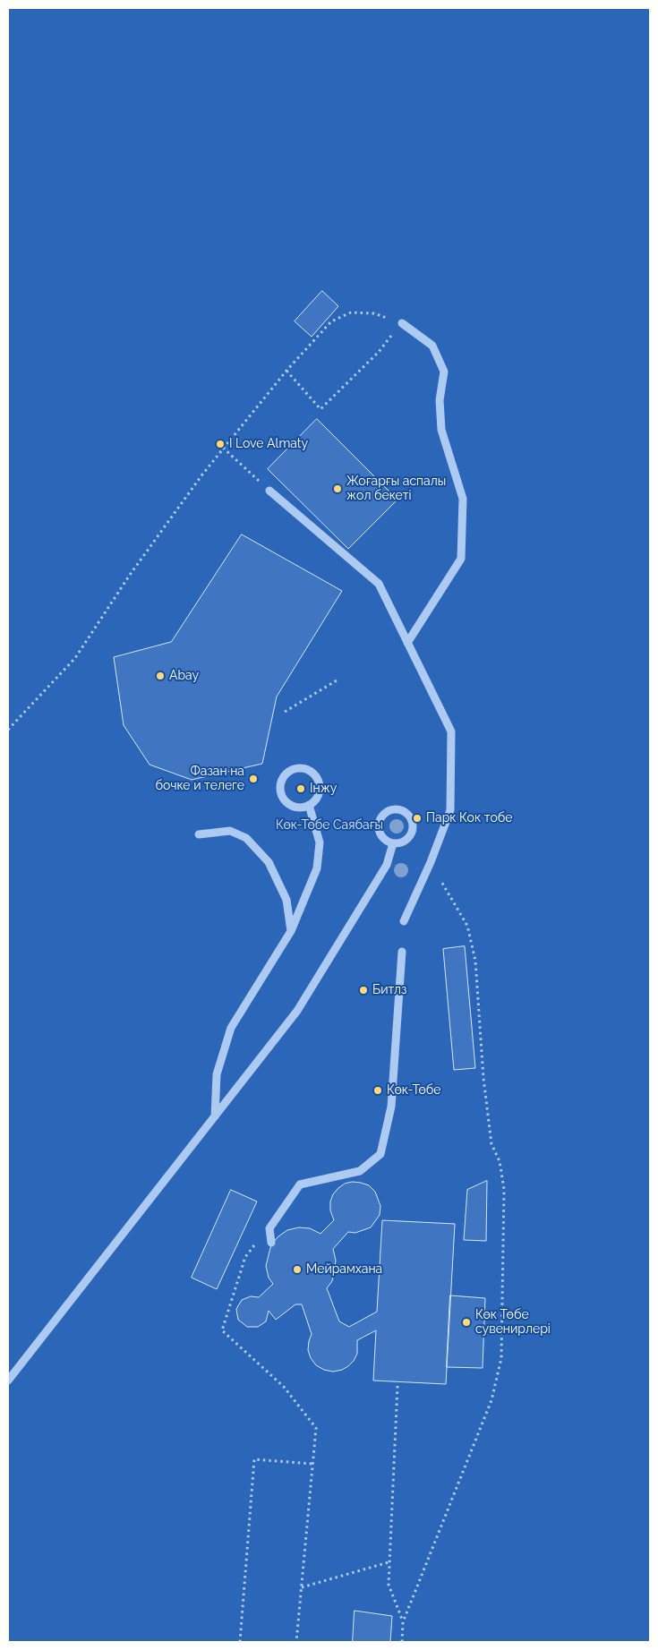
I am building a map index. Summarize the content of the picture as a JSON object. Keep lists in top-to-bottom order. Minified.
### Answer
{"parks":["Көк-Төбе Саябағы"],"places":["I Love Almaty","Жоғарғы аспалы жол бекеті","Abay","Фазан на бочке и телеге","Інжу","Парк Кок тобе","Битлз","Көк-Төбе","Мейрамхана","Көк Төбе сувенирлері"]}
